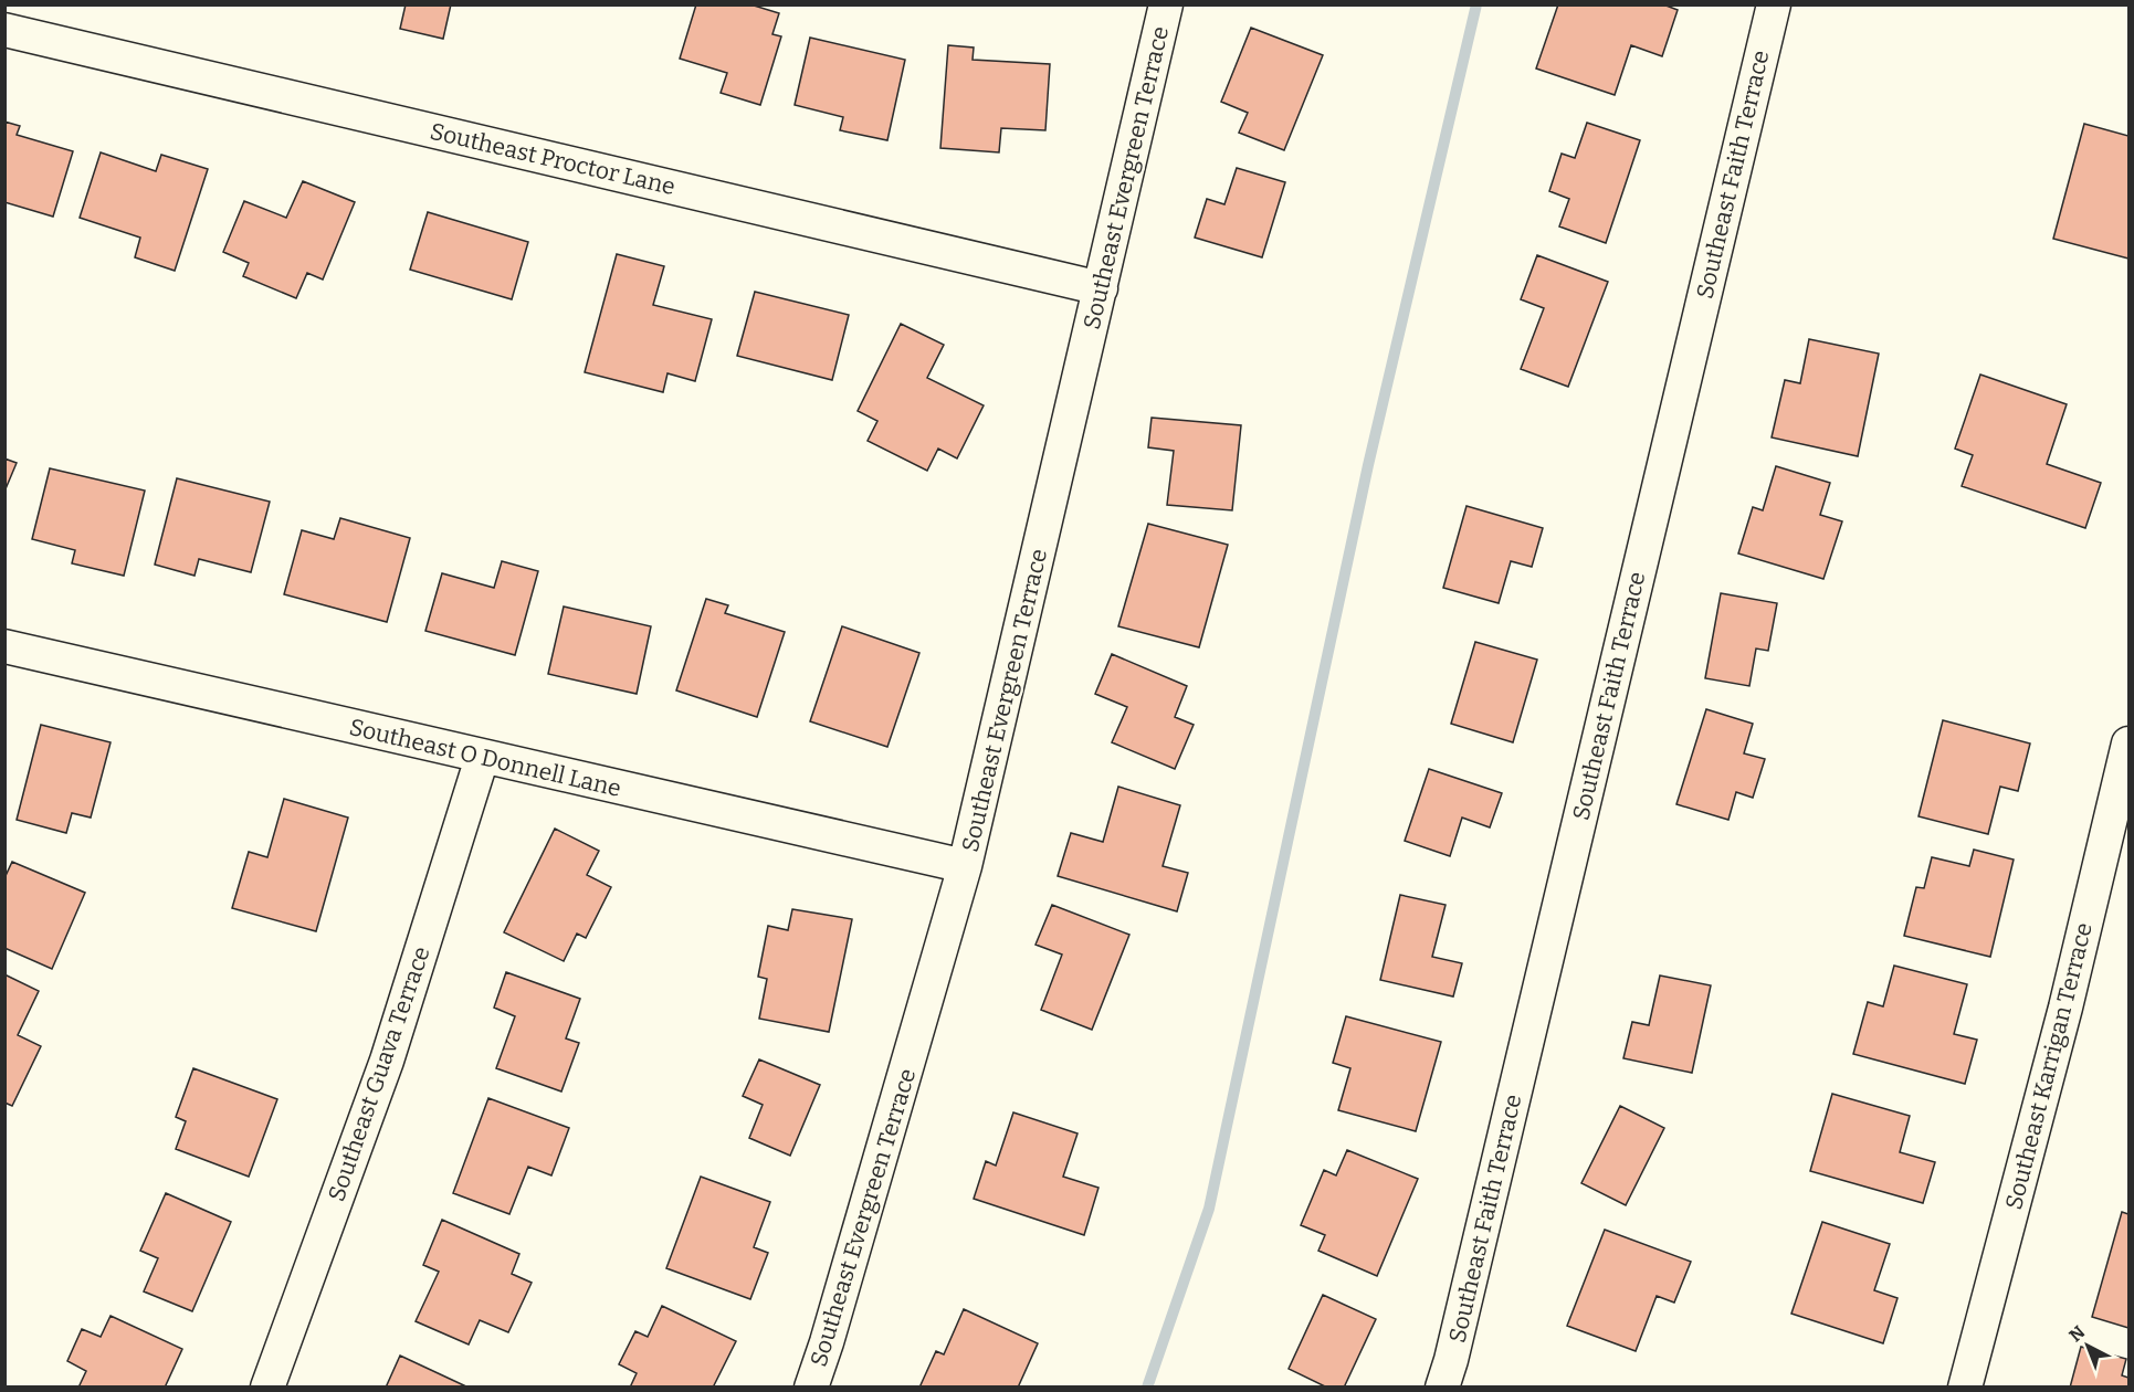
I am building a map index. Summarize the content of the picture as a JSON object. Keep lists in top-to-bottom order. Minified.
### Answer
{"streets":{"street":["Southeast Proctor Lane","Southeast Faith Terrace","Southeast Evergreen Terrace","Southeast O Donnell Lane","Southeast Karrigan Terrace","Southeast Guava Terrace"]},"crossings":[["Southeast Proctor Lane","Southeast Evergreen Terrace"],["Southeast Evergreen Terrace","Southeast O Donnell Lane"],["Southeast O Donnell Lane","Southeast Guava Terrace"]],"north":"top left"}
